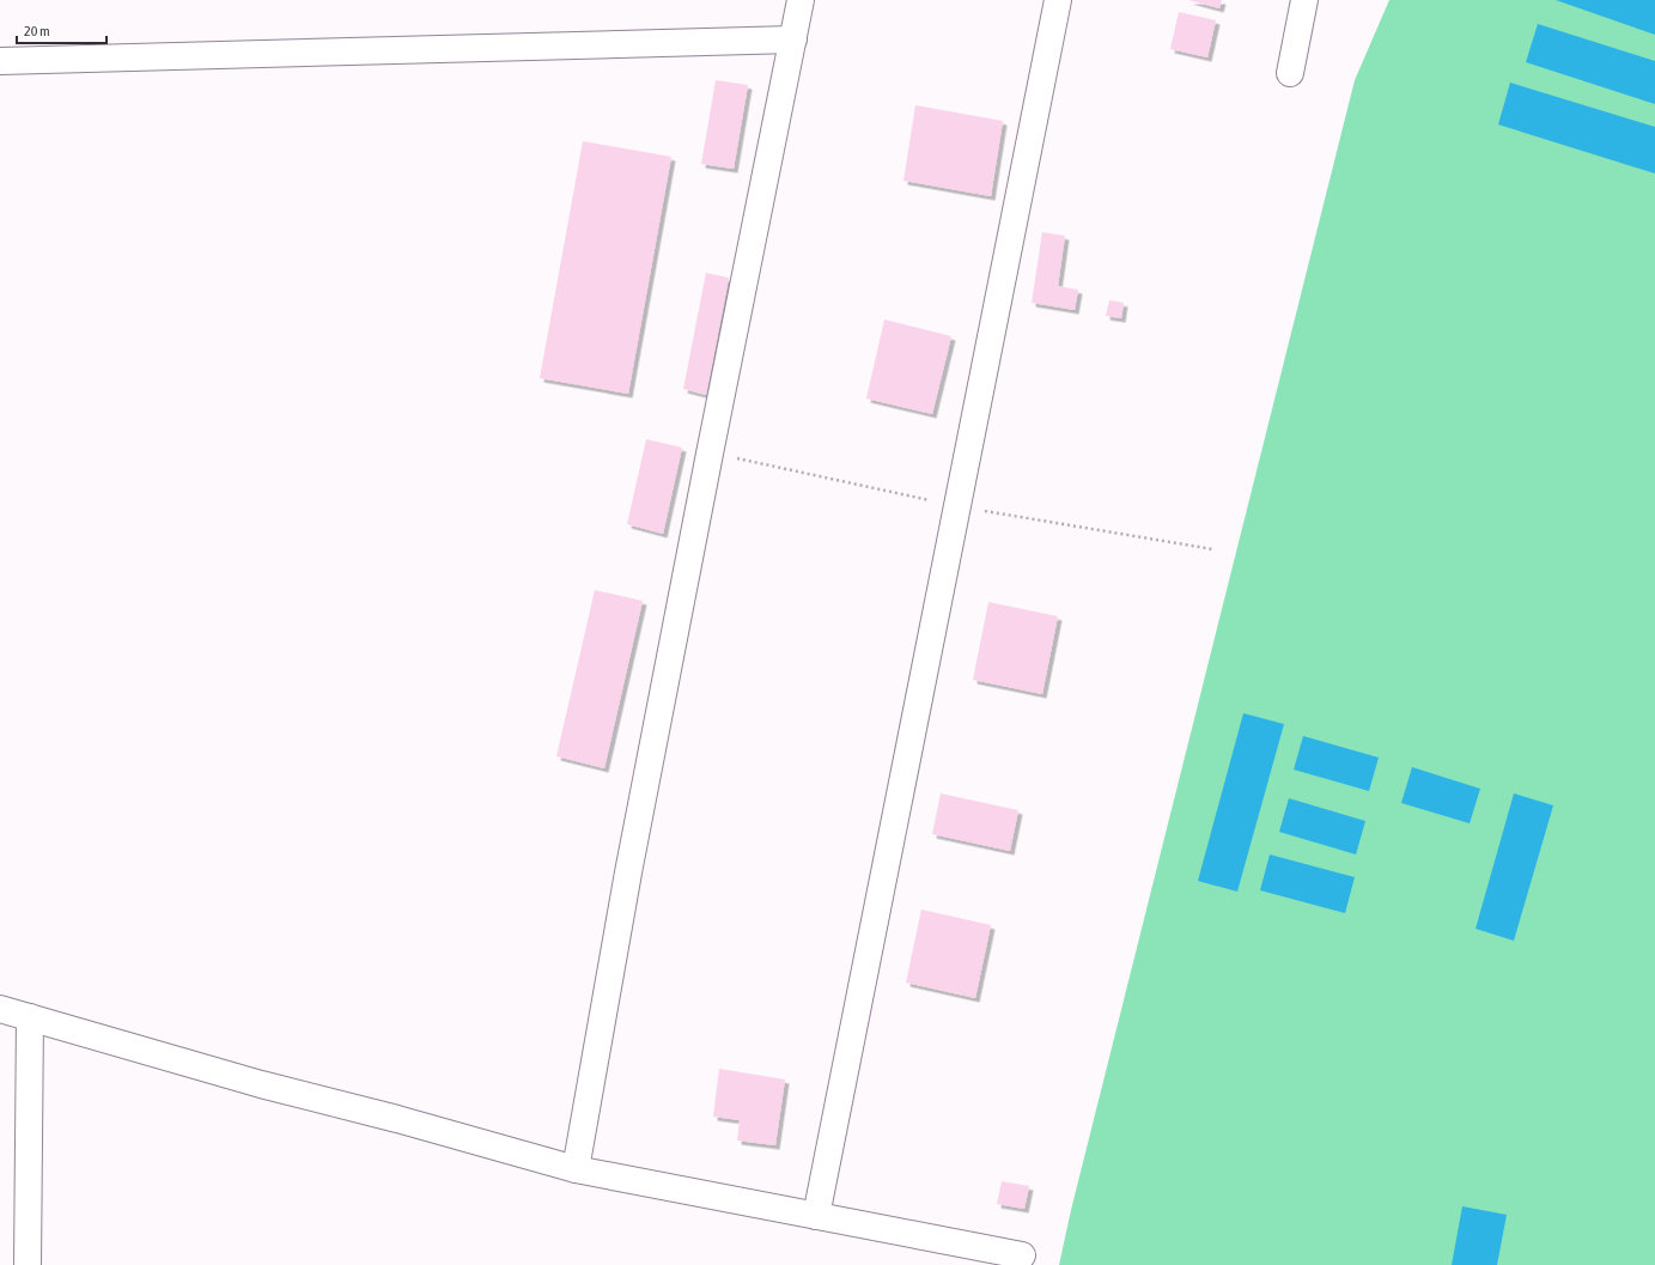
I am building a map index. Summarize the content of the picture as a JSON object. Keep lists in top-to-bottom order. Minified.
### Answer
{"scale_bar":"20 m"}
